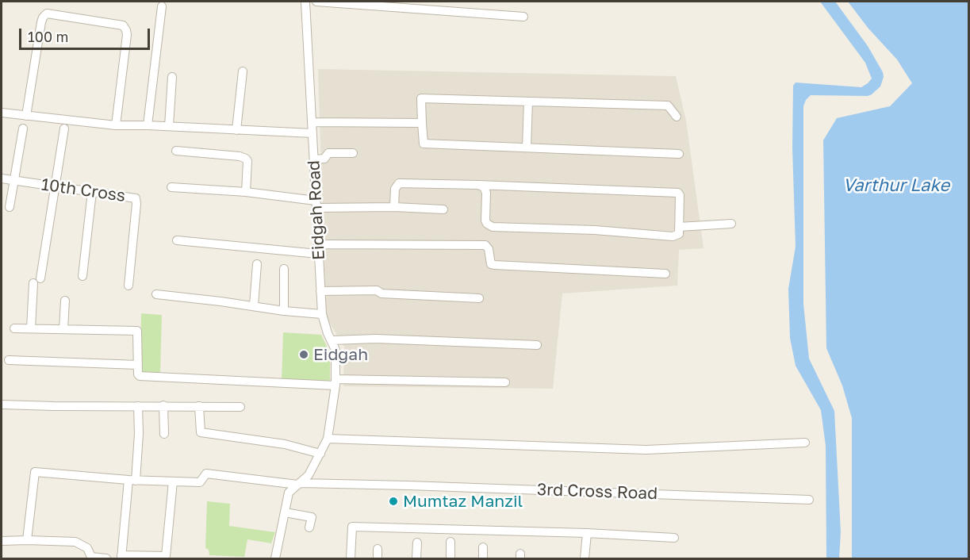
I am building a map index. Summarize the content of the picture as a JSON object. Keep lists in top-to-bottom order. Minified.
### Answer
{"streets":{"street":["10th Cross","Eidgah Road","3rd Cross Road"]},"crossings":[["Eidgah Road","3rd Cross Road"]],"water":["Varthur Lake"],"places":["Eidgah","Mumtaz Manzil"],"scale_bar":"100 m"}
